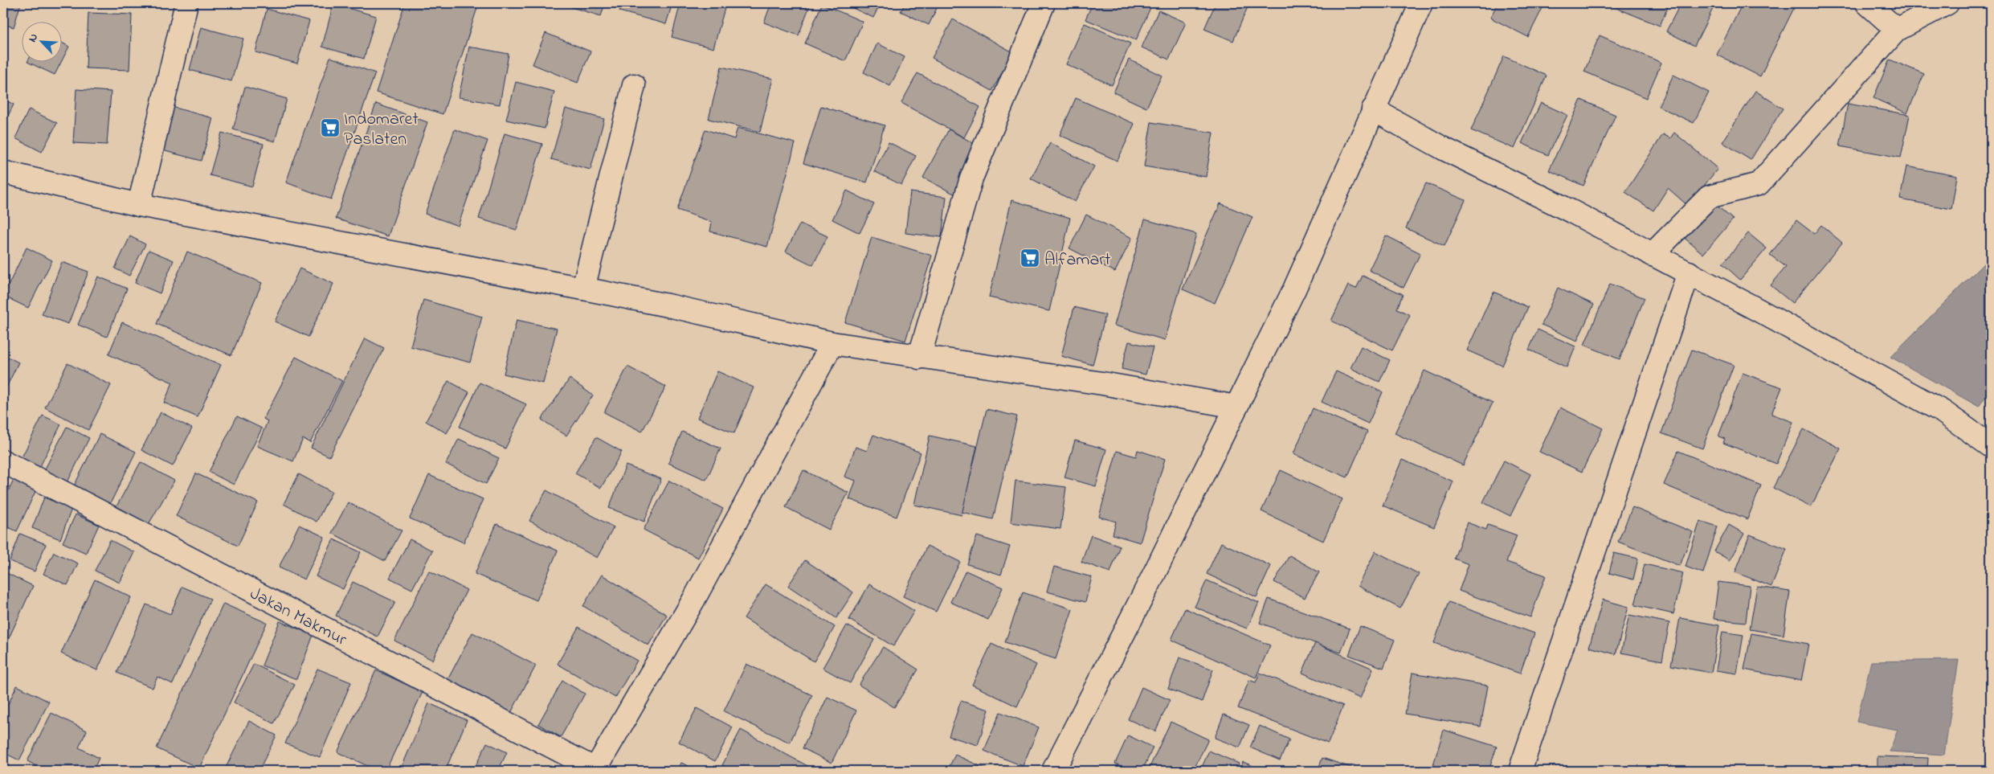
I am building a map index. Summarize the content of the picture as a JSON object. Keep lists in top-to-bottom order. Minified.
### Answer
{"streets":{"street":["Jakan Makmur"]},"places":{"supermarket":["Indomaret Paslaten","Alfamart"]},"north":"top left"}
